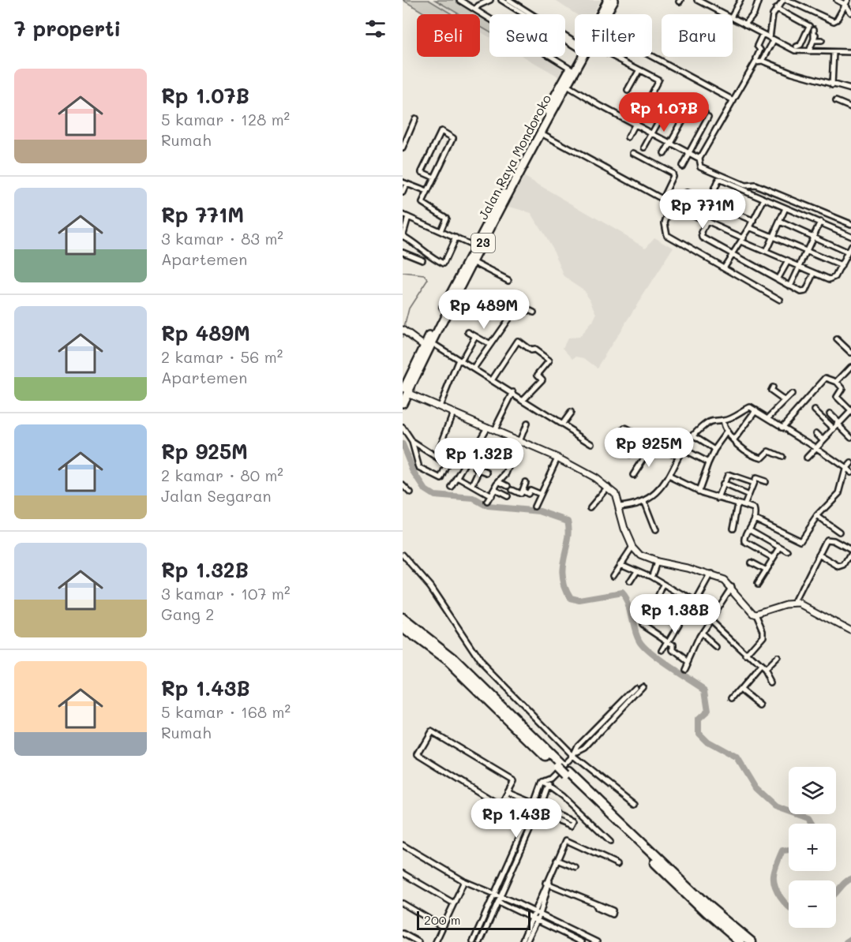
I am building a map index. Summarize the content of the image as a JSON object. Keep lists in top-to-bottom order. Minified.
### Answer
{"streets":{"highway":["Jalan Raya Mondoroko","23"]},"scale_bar":"200 m","page":{"heading":"7 properti","chip":["Beli","Sewa","Filter","Baru"],"list":[{"name":"Rp 1.07B","note":"5 kamar · 128 m² · Rumah"},{"name":"Rp 771M","note":"3 kamar · 83 m² · Apartemen"},{"name":"Rp 489M","note":"2 kamar · 56 m² · Apartemen"},{"name":"Rp 925M","note":"2 kamar · 80 m² · Jalan Segaran"},{"name":"Rp 1.32B","note":"3 kamar · 107 m² · Gang 2"},{"name":"Rp 1.43B","note":"5 kamar · 168 m² · Rumah"}],"price":["Rp 1.07B","Rp 771M","Rp 489M","Rp 925M","Rp 1.32B","Rp 1.38B","Rp 1.43B"],"map_buttons":["+","−"],"scale":"200 m"}}
